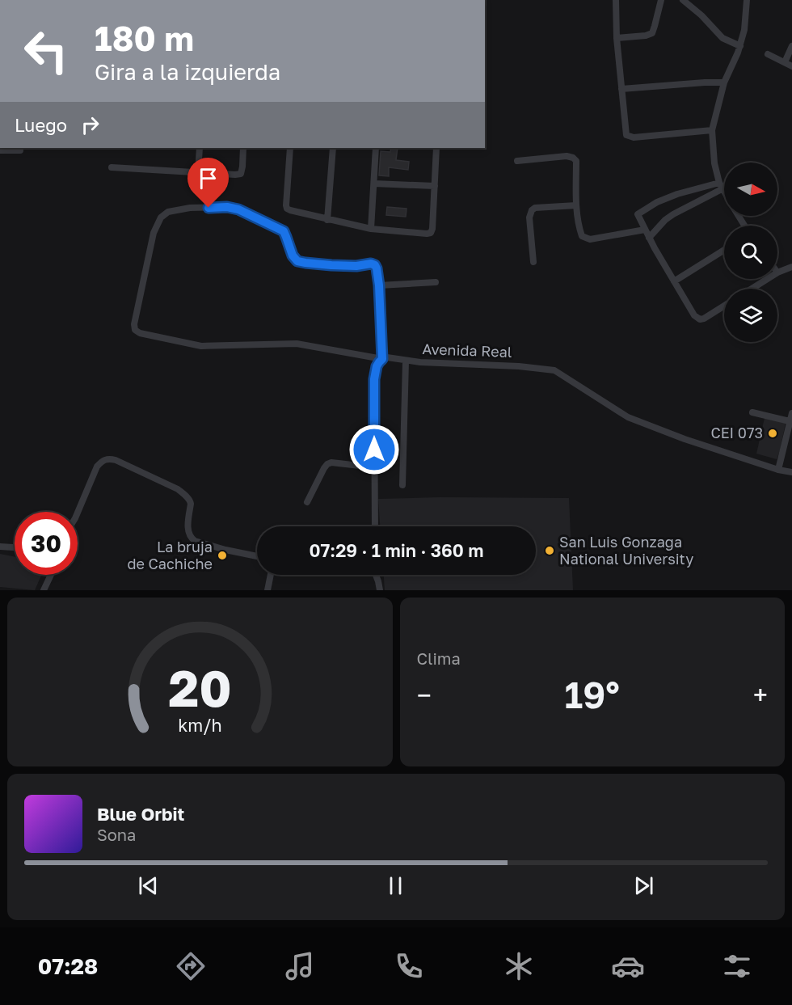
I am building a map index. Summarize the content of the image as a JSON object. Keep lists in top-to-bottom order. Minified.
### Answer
{"streets":{"street":["Avenida Real"]},"places":["CEI 073","San Luis Gonzaga National University","La bruja de Cachiche"],"north":"right","page":{"turn":["180 m","Gira a la izquierda"],"then":"Luego","limit":"30","trip":"07:29 · 1 min · 360 m","tile":"Clima","heat":["−","19°","+"],"song":["Blue Orbit","Sona"],"tabs":"07:28","gauge":["20","km/h"]}}
